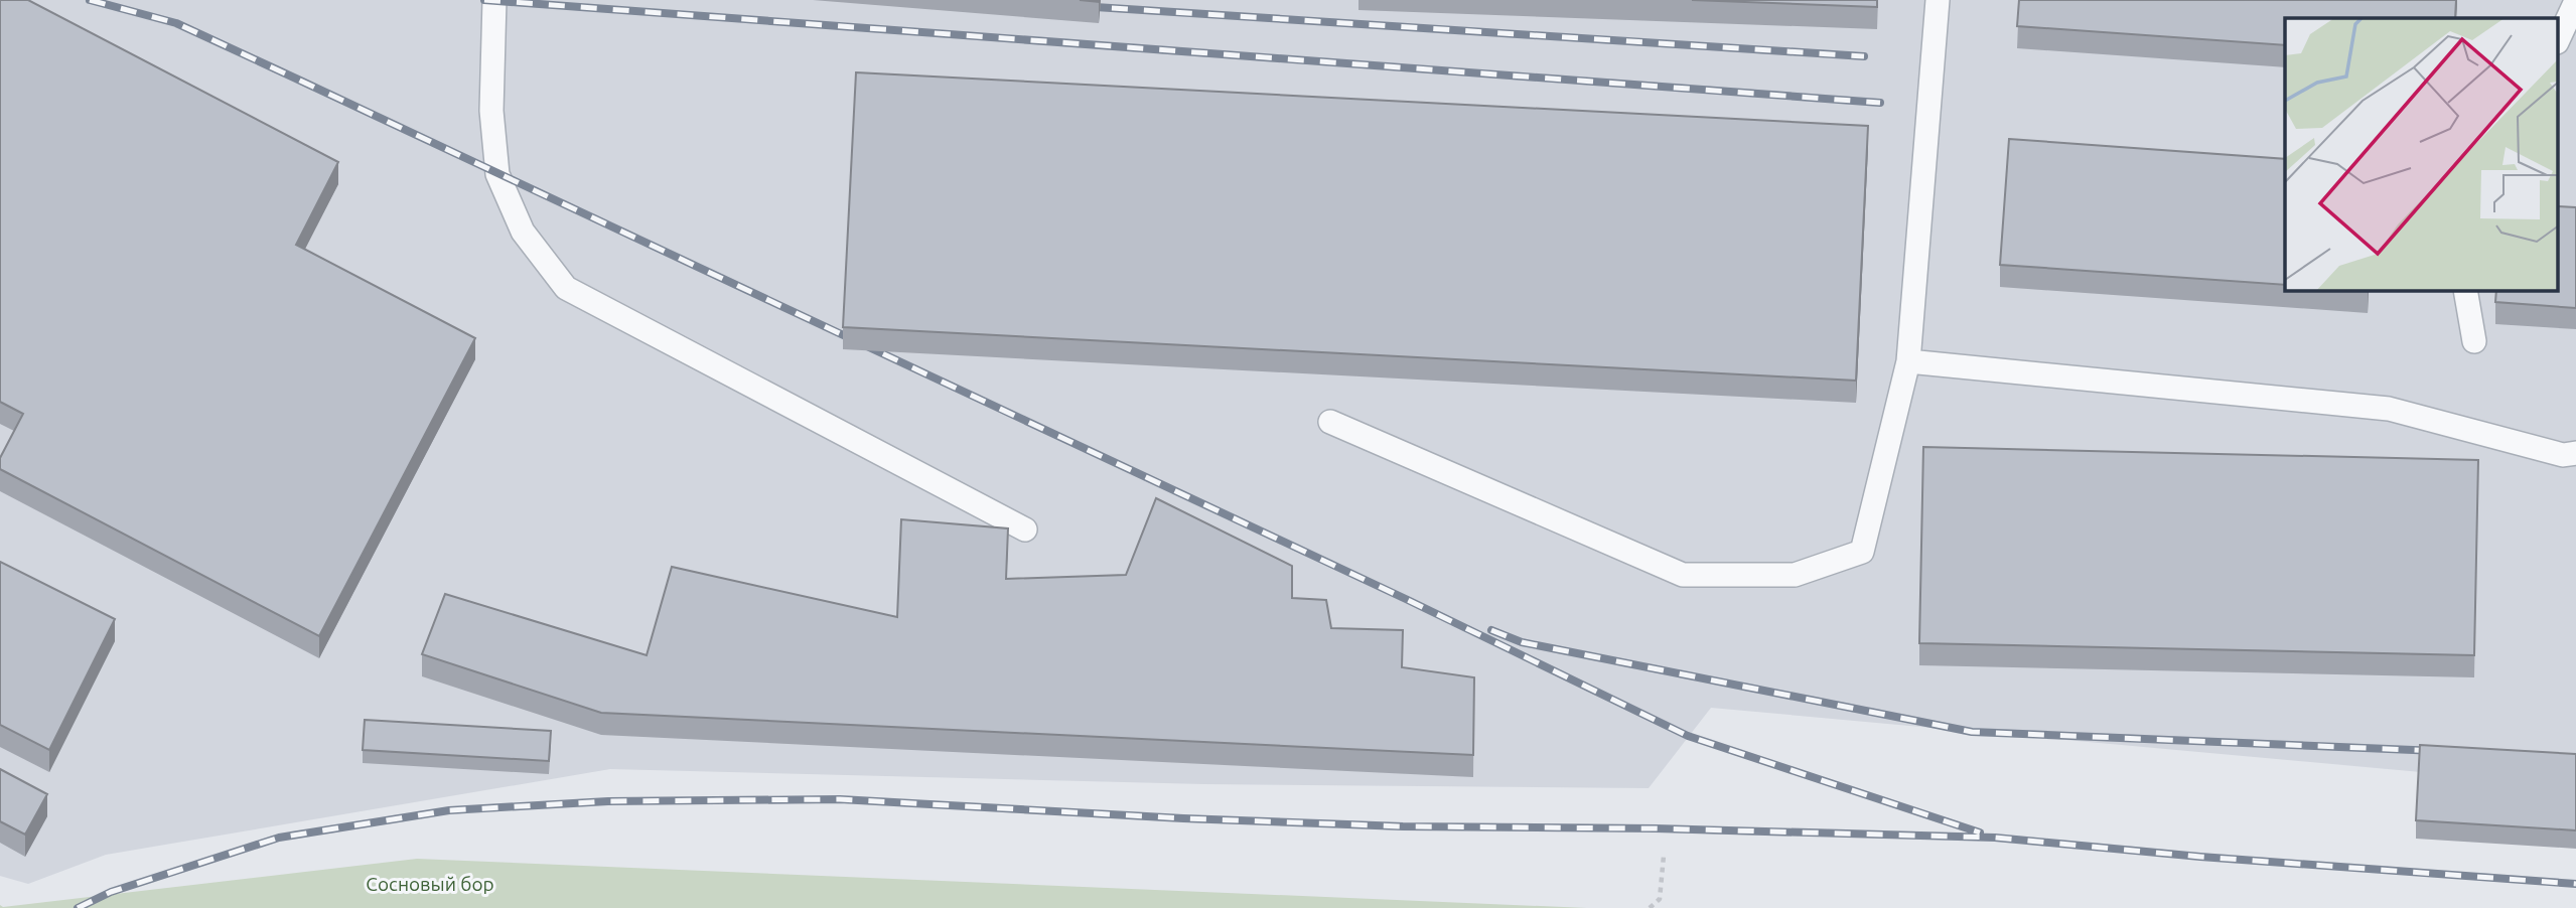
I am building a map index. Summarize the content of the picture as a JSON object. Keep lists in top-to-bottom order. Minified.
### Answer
{"parks":["Сосновый бор"]}
